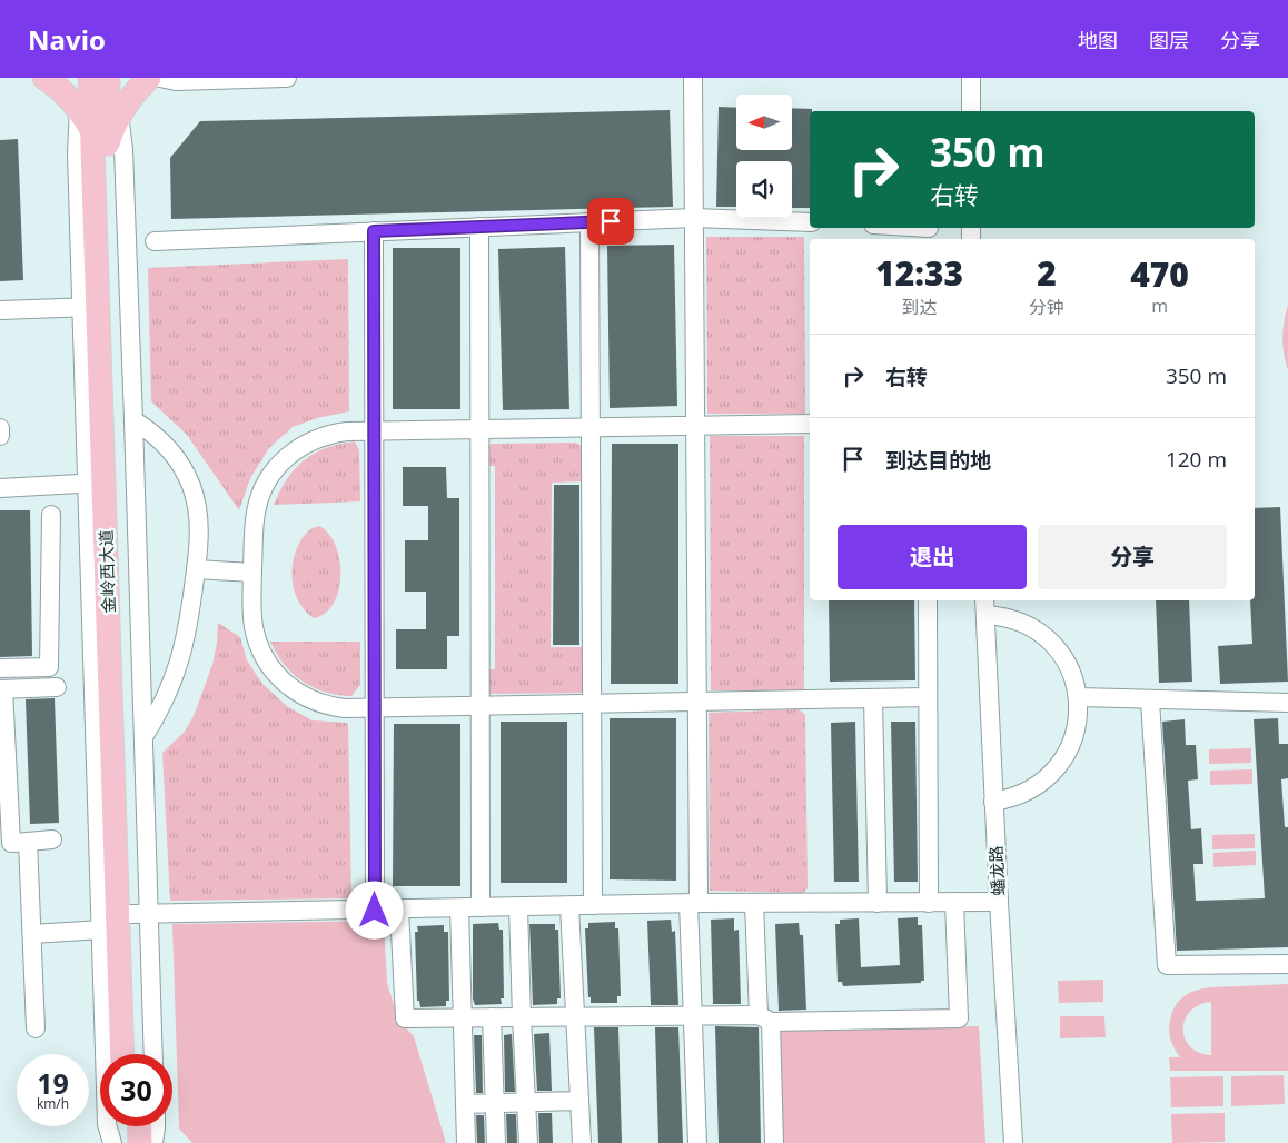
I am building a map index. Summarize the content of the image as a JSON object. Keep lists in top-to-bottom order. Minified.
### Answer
{"streets":{"main road":["金岭西大道"],"street":["蟠龙路"]},"north":"left","page":{"header":"Navio","nav":["地图","图层","分享"],"turn":["350 m","右转"],"eta":["12:33","到达","2","分钟","470","m"],"list":[{"name":"右转","value":"350 m"},{"name":"到达目的地","value":"120 m"}],"buttons":["退出","分享"],"speed":"19 km/h","limit":"30"}}
